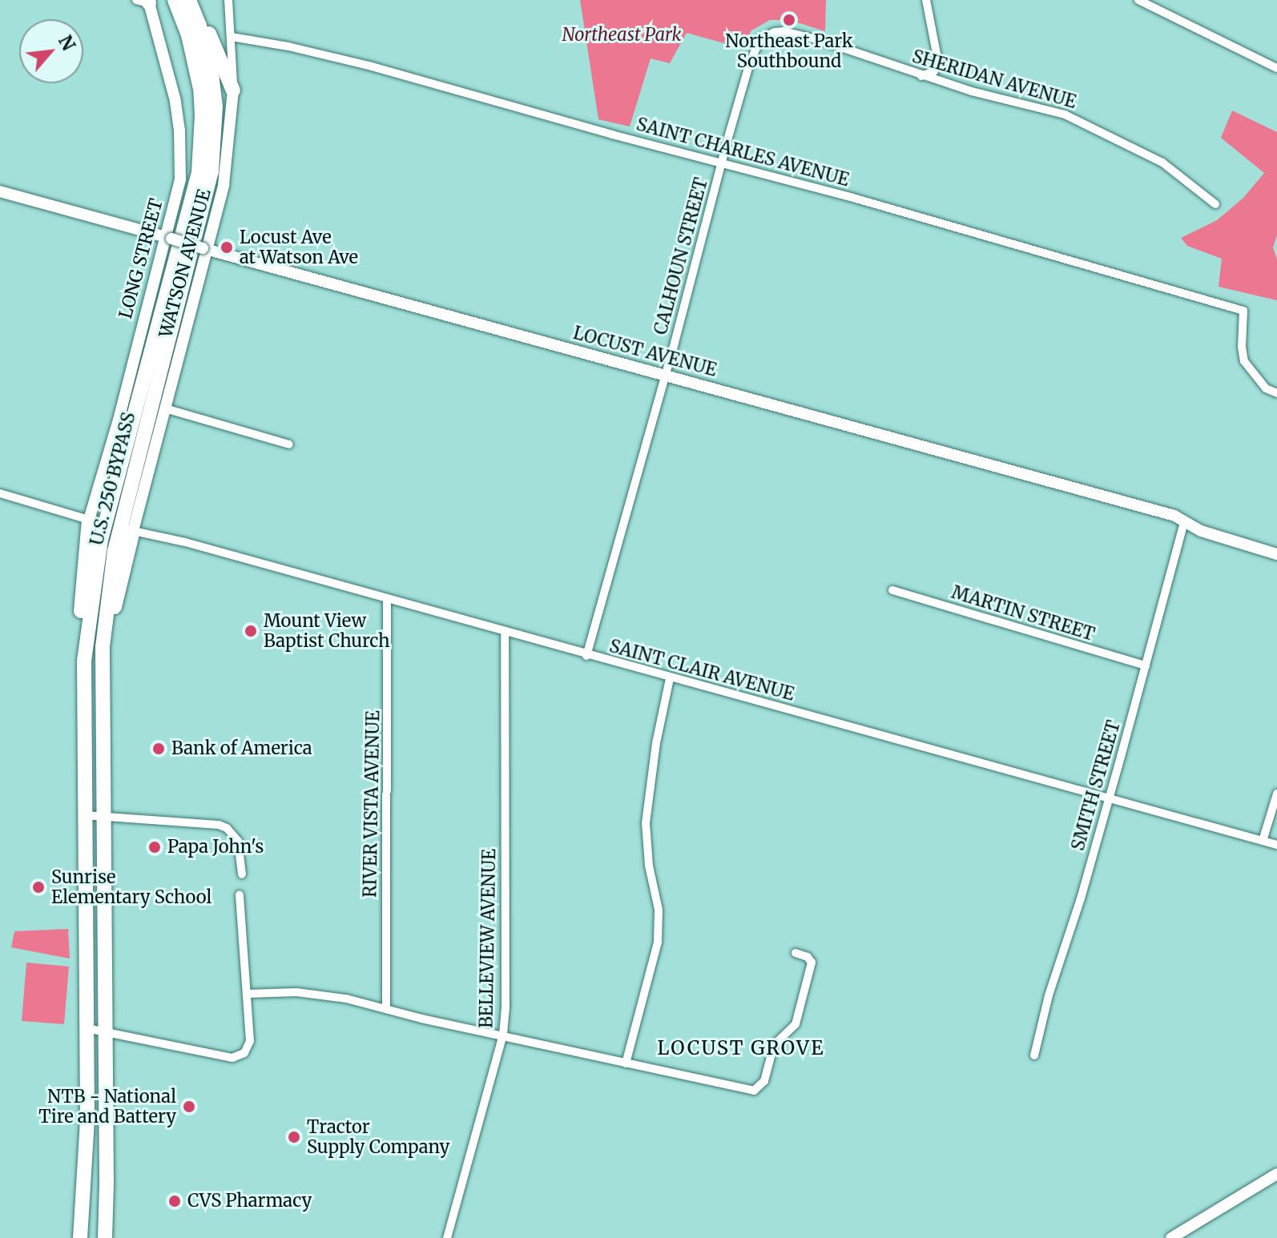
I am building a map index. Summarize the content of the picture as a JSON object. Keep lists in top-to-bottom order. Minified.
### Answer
{"streets":{"highway":["U.S. 250 BYPASS"],"street":["SHERIDAN AVENUE","SAINT CHARLES AVENUE","CALHOUN STREET","LONG STREET","WATSON AVENUE","LOCUST AVENUE","MARTIN STREET","SAINT CLAIR AVENUE","SMITH STREET","RIVER VISTA AVENUE","BELLEVIEW AVENUE"]},"crossings":[["SHERIDAN AVENUE","CALHOUN STREET"],["SAINT CHARLES AVENUE","CALHOUN STREET"],["SAINT CHARLES AVENUE","WATSON AVENUE"],["CALHOUN STREET","LOCUST AVENUE"],["CALHOUN STREET","SAINT CLAIR AVENUE"],["LONG STREET","LOCUST AVENUE"],["WATSON AVENUE","LOCUST AVENUE"],["WATSON AVENUE","SAINT CLAIR AVENUE"],["LOCUST AVENUE","SMITH STREET"],["MARTIN STREET","SMITH STREET"],["SAINT CLAIR AVENUE","SMITH STREET"],["SAINT CLAIR AVENUE","RIVER VISTA AVENUE"],["SAINT CLAIR AVENUE","BELLEVIEW AVENUE"]],"districts":["LOCUST GROVE"],"parks":["Northeast Park"],"places":["Northeast Park Southbound","Locust Ave at Watson Ave","Mount View Baptist Church","Bank of America","Papa John's","Sunrise Elementary School","NTB - National Tire and Battery","Tractor Supply Company","CVS Pharmacy"],"north":"top right"}
